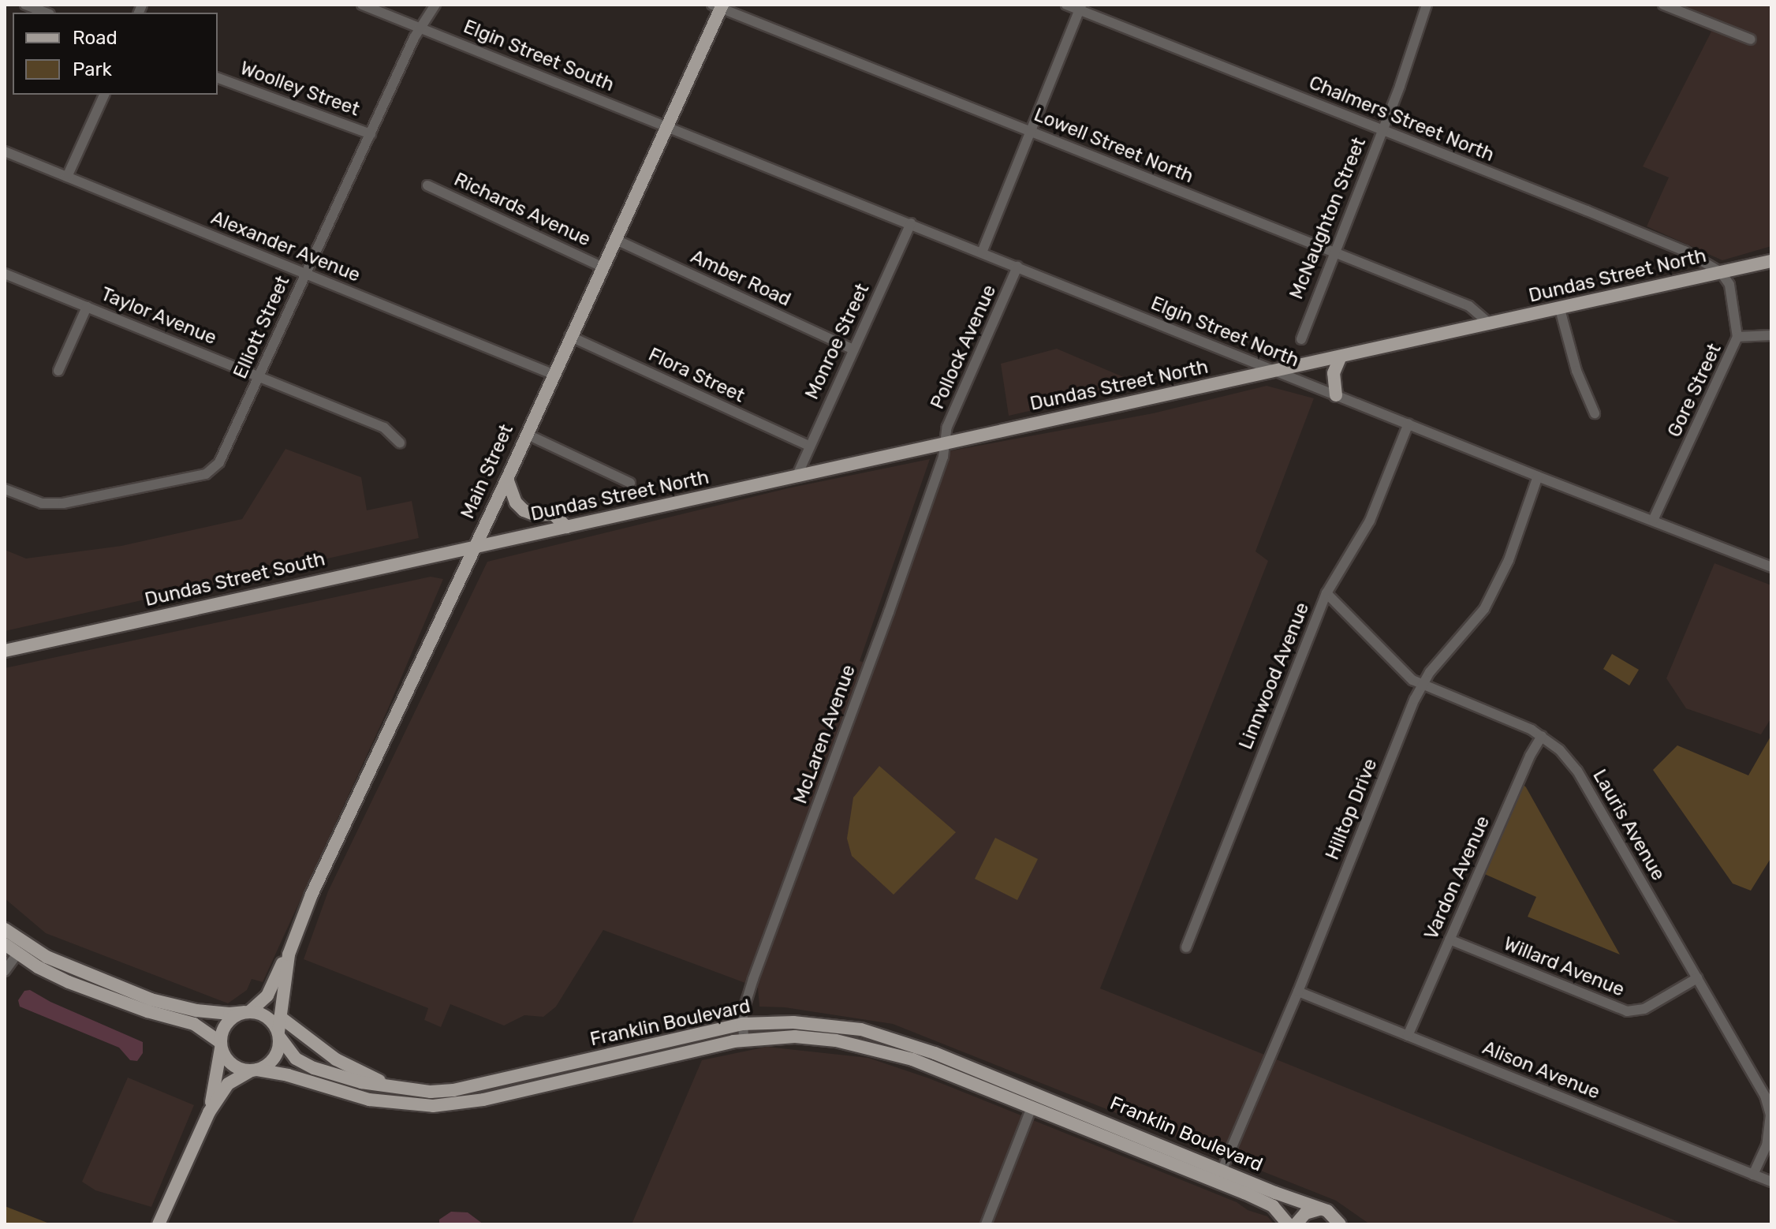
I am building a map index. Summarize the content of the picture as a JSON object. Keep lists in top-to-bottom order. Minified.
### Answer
{"streets":{"main road":["Dundas Street North","Main Street","Dundas Street South","Franklin Boulevard"],"street":["Elgin Street South","Woolley Street","Chalmers Street North","Lowell Street North","Richards Avenue","McNaughton Street","Alexander Avenue","Amber Road","Taylor Avenue","Elliott Street","Elgin Street North","Monroe Street","Pollock Avenue","Flora Street","Gore Street","Linnwood Avenue","McLaren Avenue","Hilltop Drive","Lauris Avenue","Vardon Avenue","Willard Avenue","Alison Avenue"]},"crossings":[["Elgin Street South","Elliott Street"],["Elgin Street South","Elgin Street North"],["Elgin Street South","Main Street"],["Woolley Street","Elliott Street"],["Chalmers Street North","McNaughton Street"],["Chalmers Street North","Dundas Street North"],["Chalmers Street North","Gore Street"],["Lowell Street North","McNaughton Street"],["Lowell Street North","Dundas Street North"],["Lowell Street North","Main Street"],["Richards Avenue","Main Street"],["Alexander Avenue","Elliott Street"],["Alexander Avenue","Main Street"],["Dundas Street North","Elgin Street North"],["Dundas Street North","Monroe Street"],["Dundas Street North","Pollock Avenue"],["Dundas Street North","Gore Street"],["Dundas Street North","Main Street"],["Dundas Street North","Dundas Street South"],["Dundas Street North","McLaren Avenue"],["Amber Road","Monroe Street"],["Amber Road","Main Street"],["Taylor Avenue","Elliott Street"],["Elgin Street North","Monroe Street"],["Elgin Street North","Pollock Avenue"],["Elgin Street North","Gore Street"],["Elgin Street North","Main Street"],["Elgin Street North","Linnwood Avenue"],["Elgin Street North","Hilltop Drive"],["Monroe Street","Flora Street"],["Pollock Avenue","McLaren Avenue"],["Flora Street","Main Street"],["Main Street","Dundas Street South"],["Main Street","Franklin Boulevard"],["Linnwood Avenue","Lauris Avenue"],["McLaren Avenue","Franklin Boulevard"],["Hilltop Drive","Lauris Avenue"],["Hilltop Drive","Franklin Boulevard"],["Hilltop Drive","Alison Avenue"],["Lauris Avenue","Vardon Avenue"],["Lauris Avenue","Willard Avenue"],["Lauris Avenue","Alison Avenue"],["Vardon Avenue","Willard Avenue"],["Vardon Avenue","Alison Avenue"]],"legend":["Road","Park"]}
